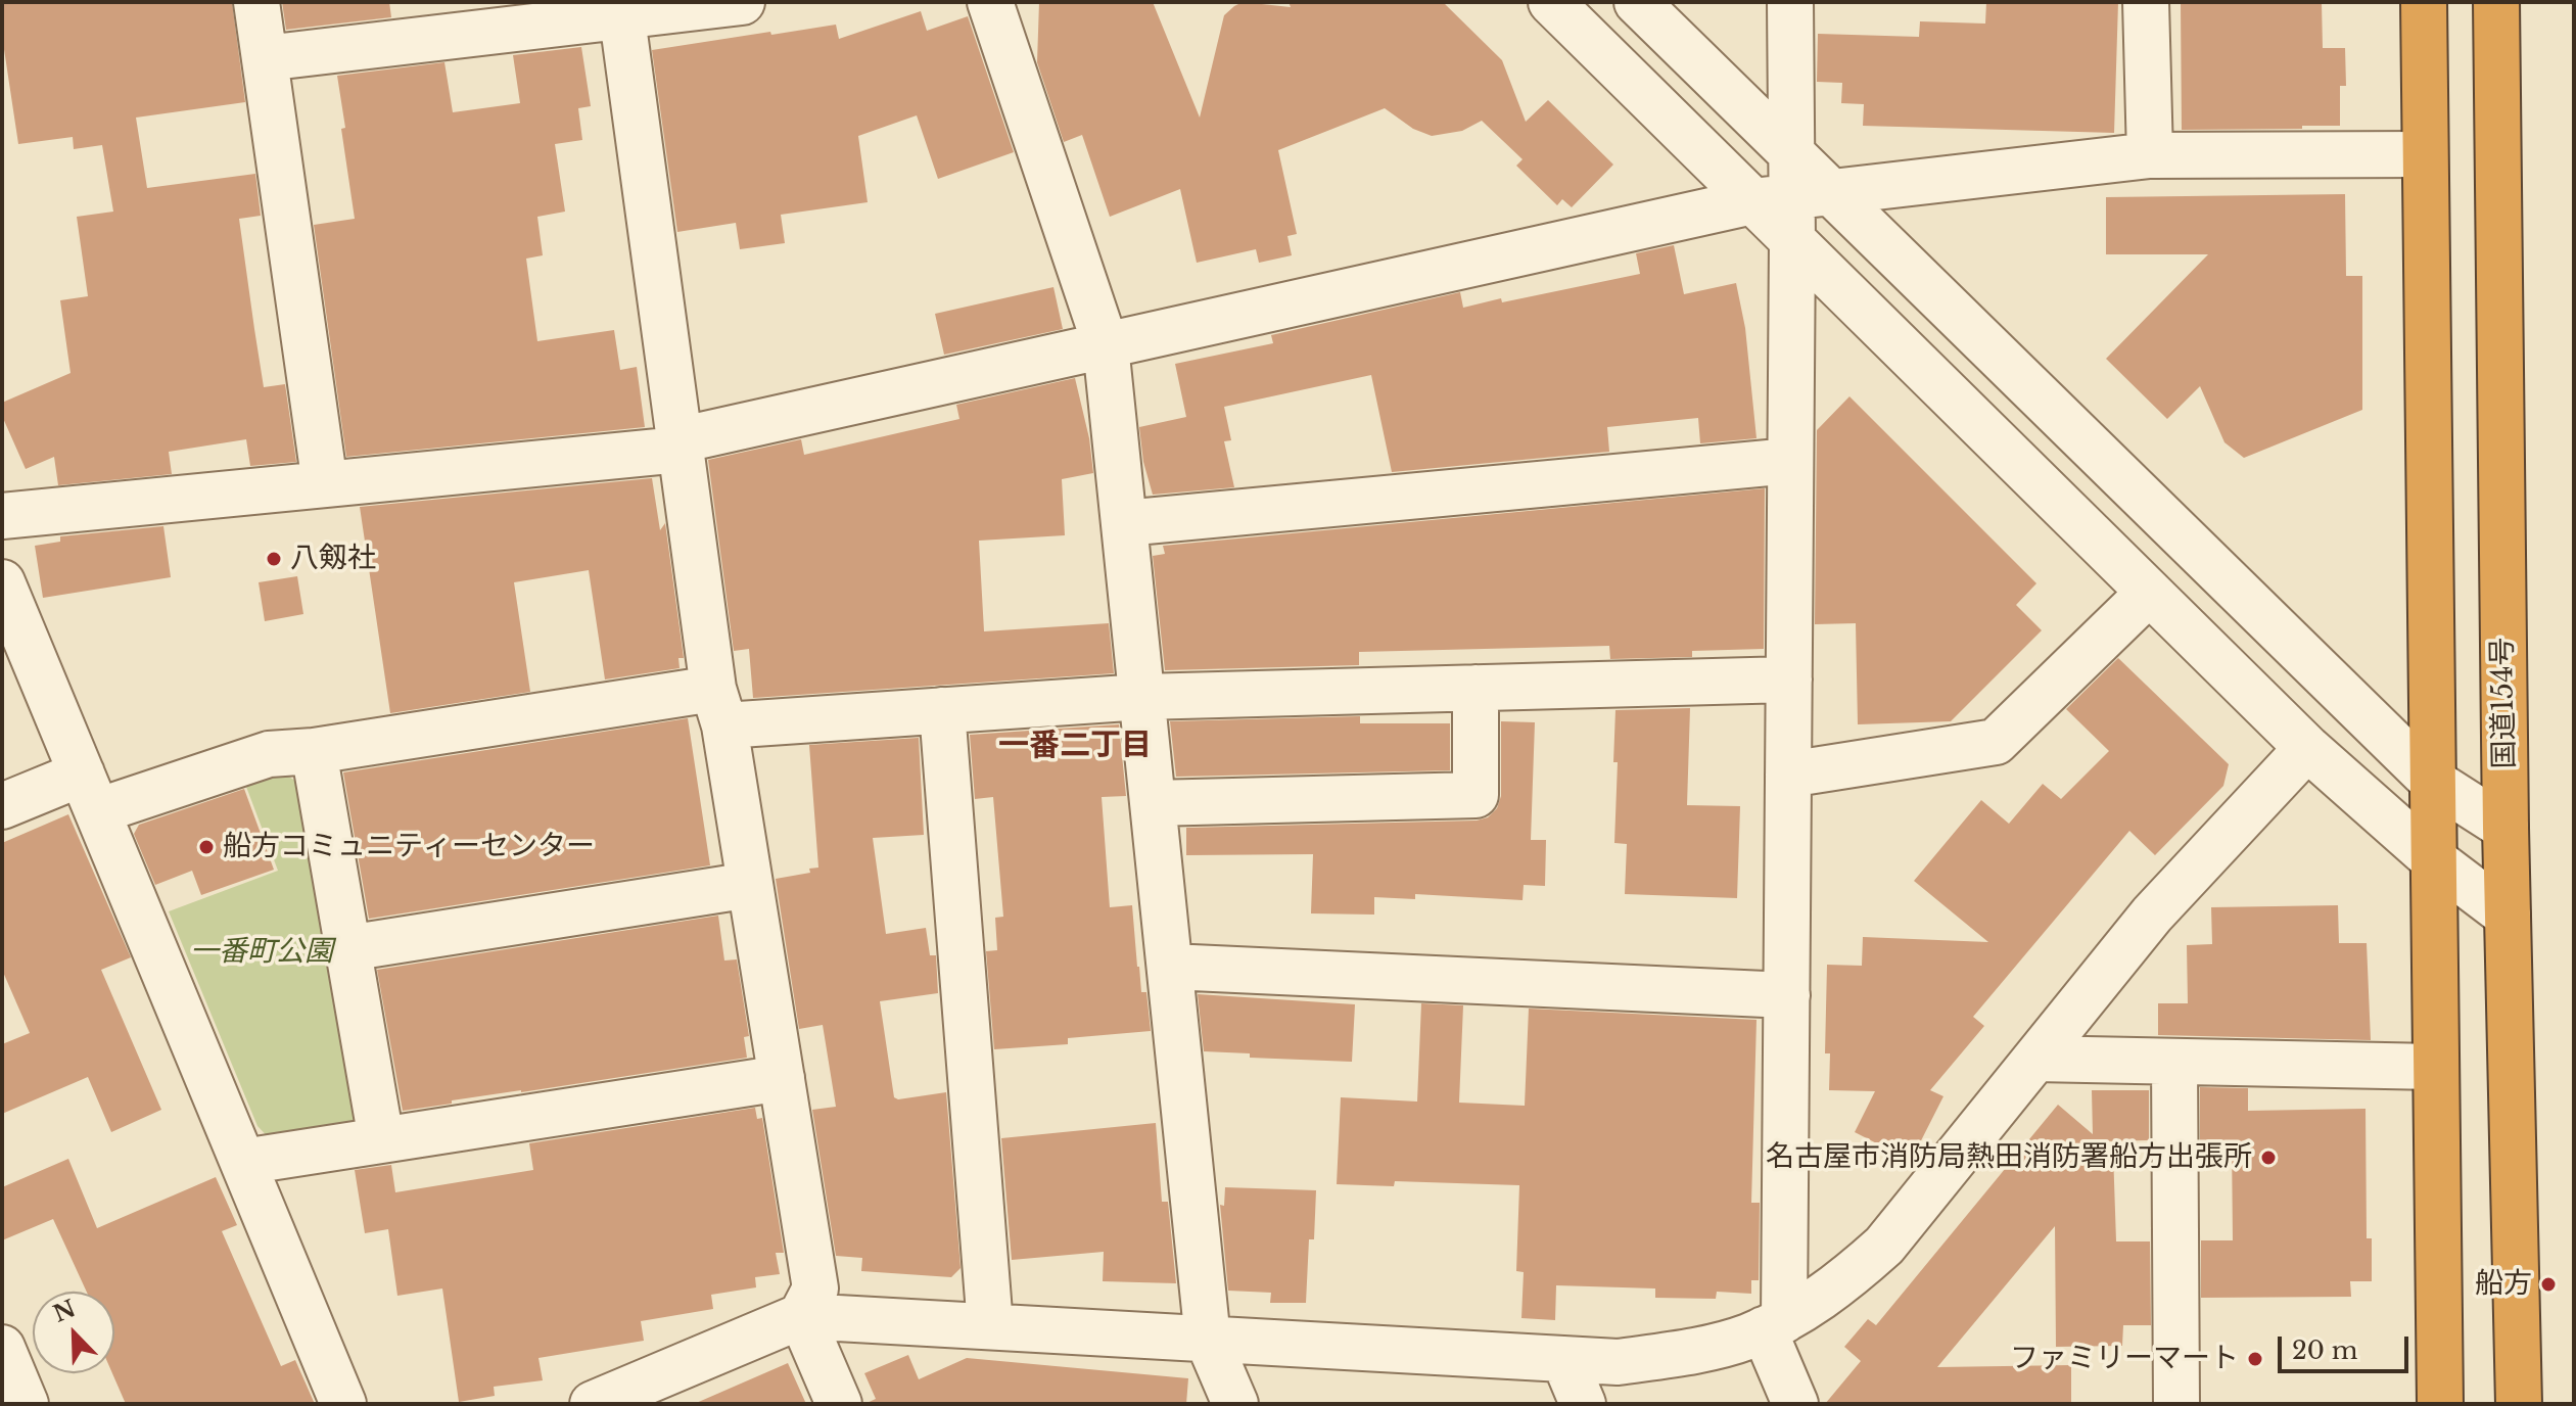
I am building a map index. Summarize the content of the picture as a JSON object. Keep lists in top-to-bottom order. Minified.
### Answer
{"streets":{"highway":["国道154号"]},"districts":["一番二丁目"],"parks":["一番町公園"],"places":["八剱社","船方コミュニティーセンター","名古屋市消防局熱田消防署船方出張所","船方","ファミリーマート"],"scale_bar":"20 m","north":"top left"}
